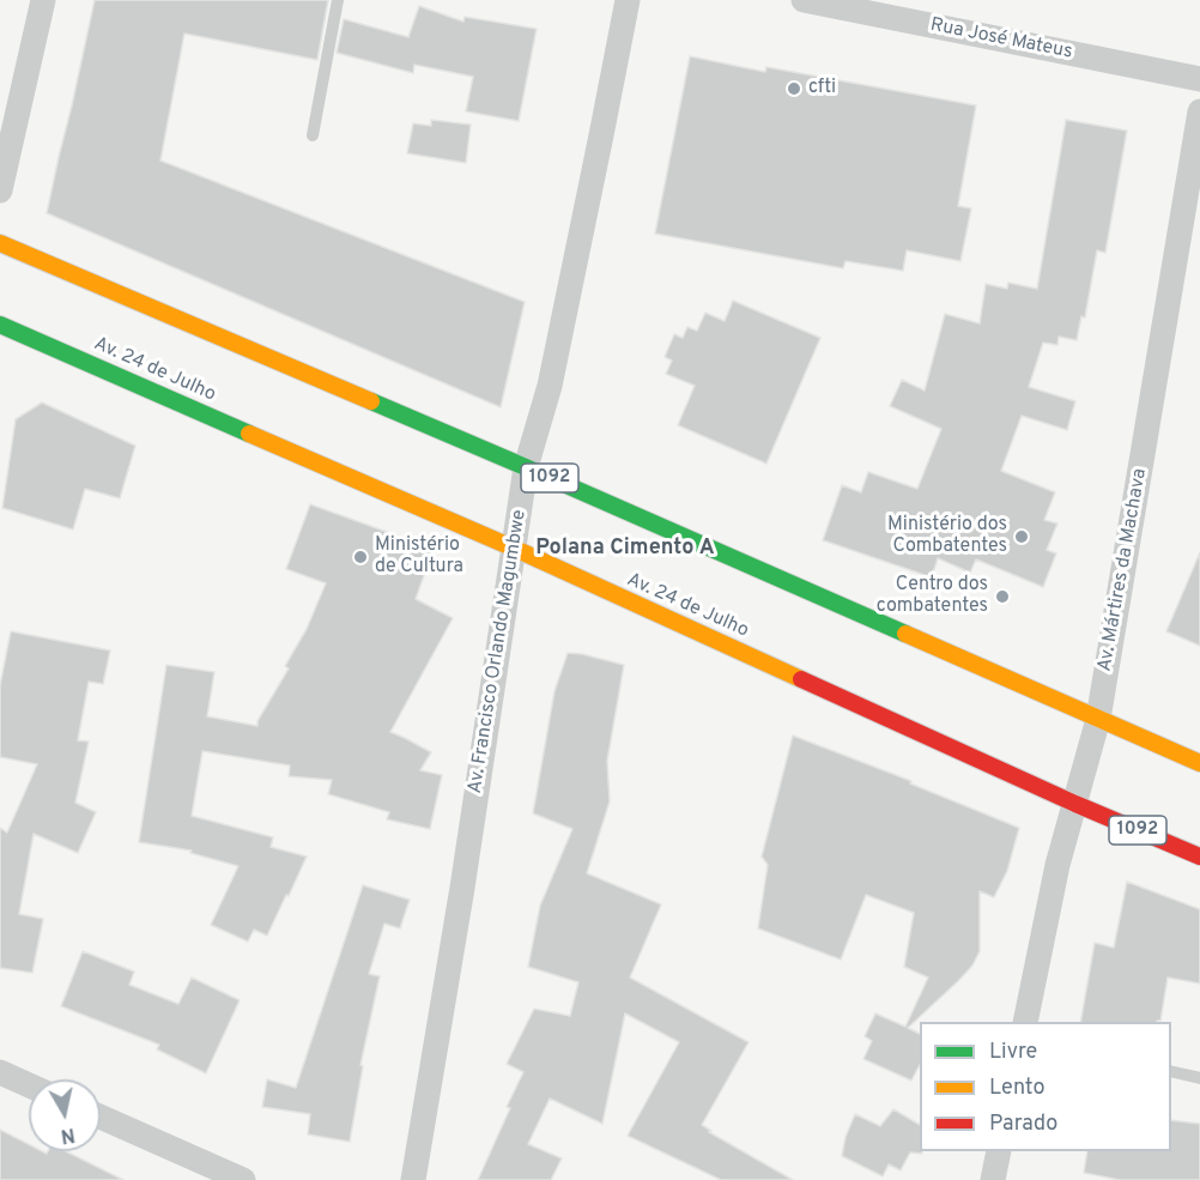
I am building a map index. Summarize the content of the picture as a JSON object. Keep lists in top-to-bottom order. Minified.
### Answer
{"streets":{"main road":["Av. 24 de Julho","1092"],"street":["Rua José Mateus","Av. Mártires da Machava","Av. Francisco Orlando Magumbwe"]},"crossings":[["Av. 24 de Julho","Av. Mártires da Machava"],["Av. 24 de Julho","Av. Francisco Orlando Magumbwe"],["1092","Av. Mártires da Machava"],["1092","Av. Francisco Orlando Magumbwe"]],"districts":["Polana Cimento A"],"places":["cfti","Ministério dos Combatentes","Ministério de Cultura","Centro dos combatentes"],"legend":["Livre","Lento","Parado"],"north":"bottom"}
